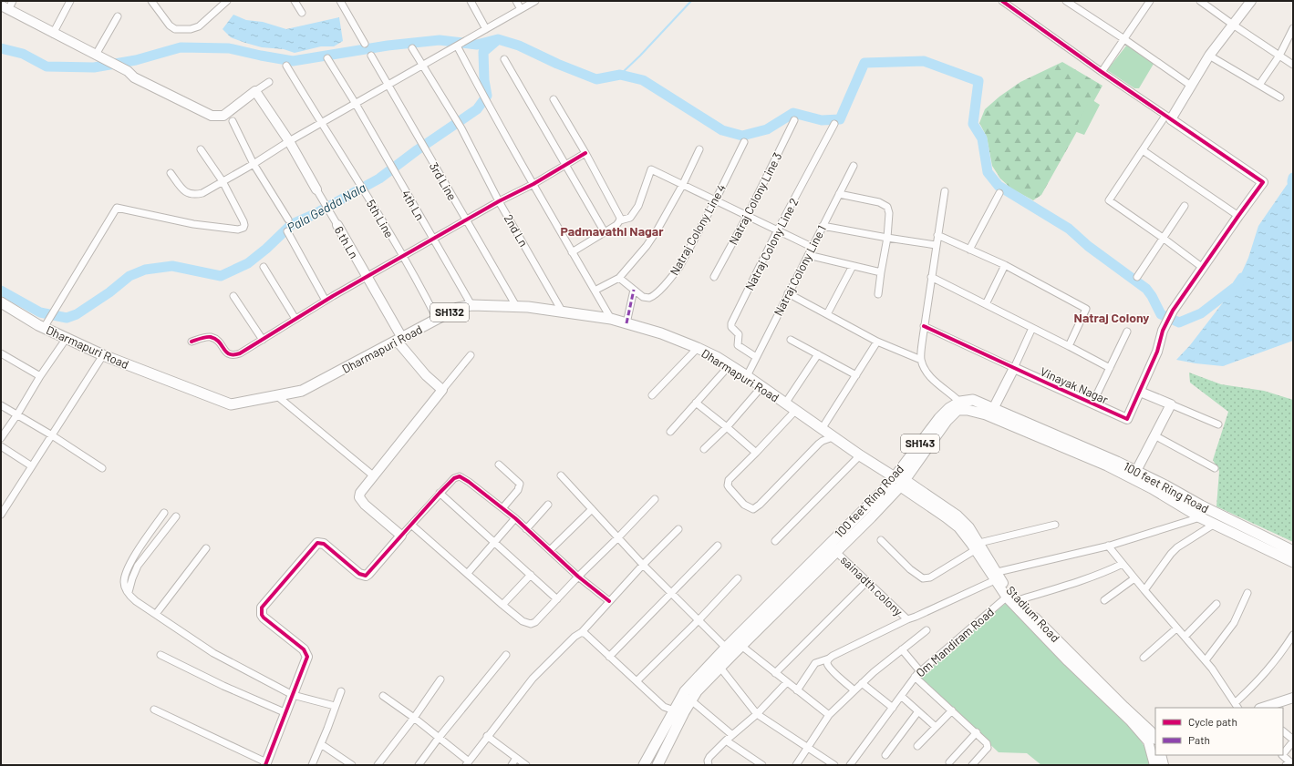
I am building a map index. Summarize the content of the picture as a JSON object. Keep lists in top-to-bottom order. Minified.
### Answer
{"streets":{"main road":["SH132","Dharmapuri Road","SH143","100 feet Ring Road"],"street":["3rd Line","Natraj Colony Line 3","4th Ln","5th Line","Natraj Colony Line 4","2nd Ln","6 th Ln","Natraj Colony Line 2","Natraj Colony Line 1","Vinayak Nagar","sainadth colony","Stadium Road","Om Mandiram Road"]},"crossings":[["3rd Line","Dharmapuri Road"],["4th Ln","Dharmapuri Road"],["5th Line","Dharmapuri Road"],["2nd Ln","Dharmapuri Road"],["6 th Ln","Dharmapuri Road"],["Natraj Colony Line 2","Natraj Colony Line 1"],["Natraj Colony Line 1","Dharmapuri Road"],["Dharmapuri Road","100 feet Ring Road"],["Dharmapuri Road","Stadium Road"],["100 feet Ring Road","sainadth colony"],["100 feet Ring Road","Stadium Road"],["Stadium Road","Om Mandiram Road"]],"districts":["Padmavathi Nagar","Natraj Colony"],"water":["Pala Gedda Nala"],"legend":["Cycle path","Path"]}
